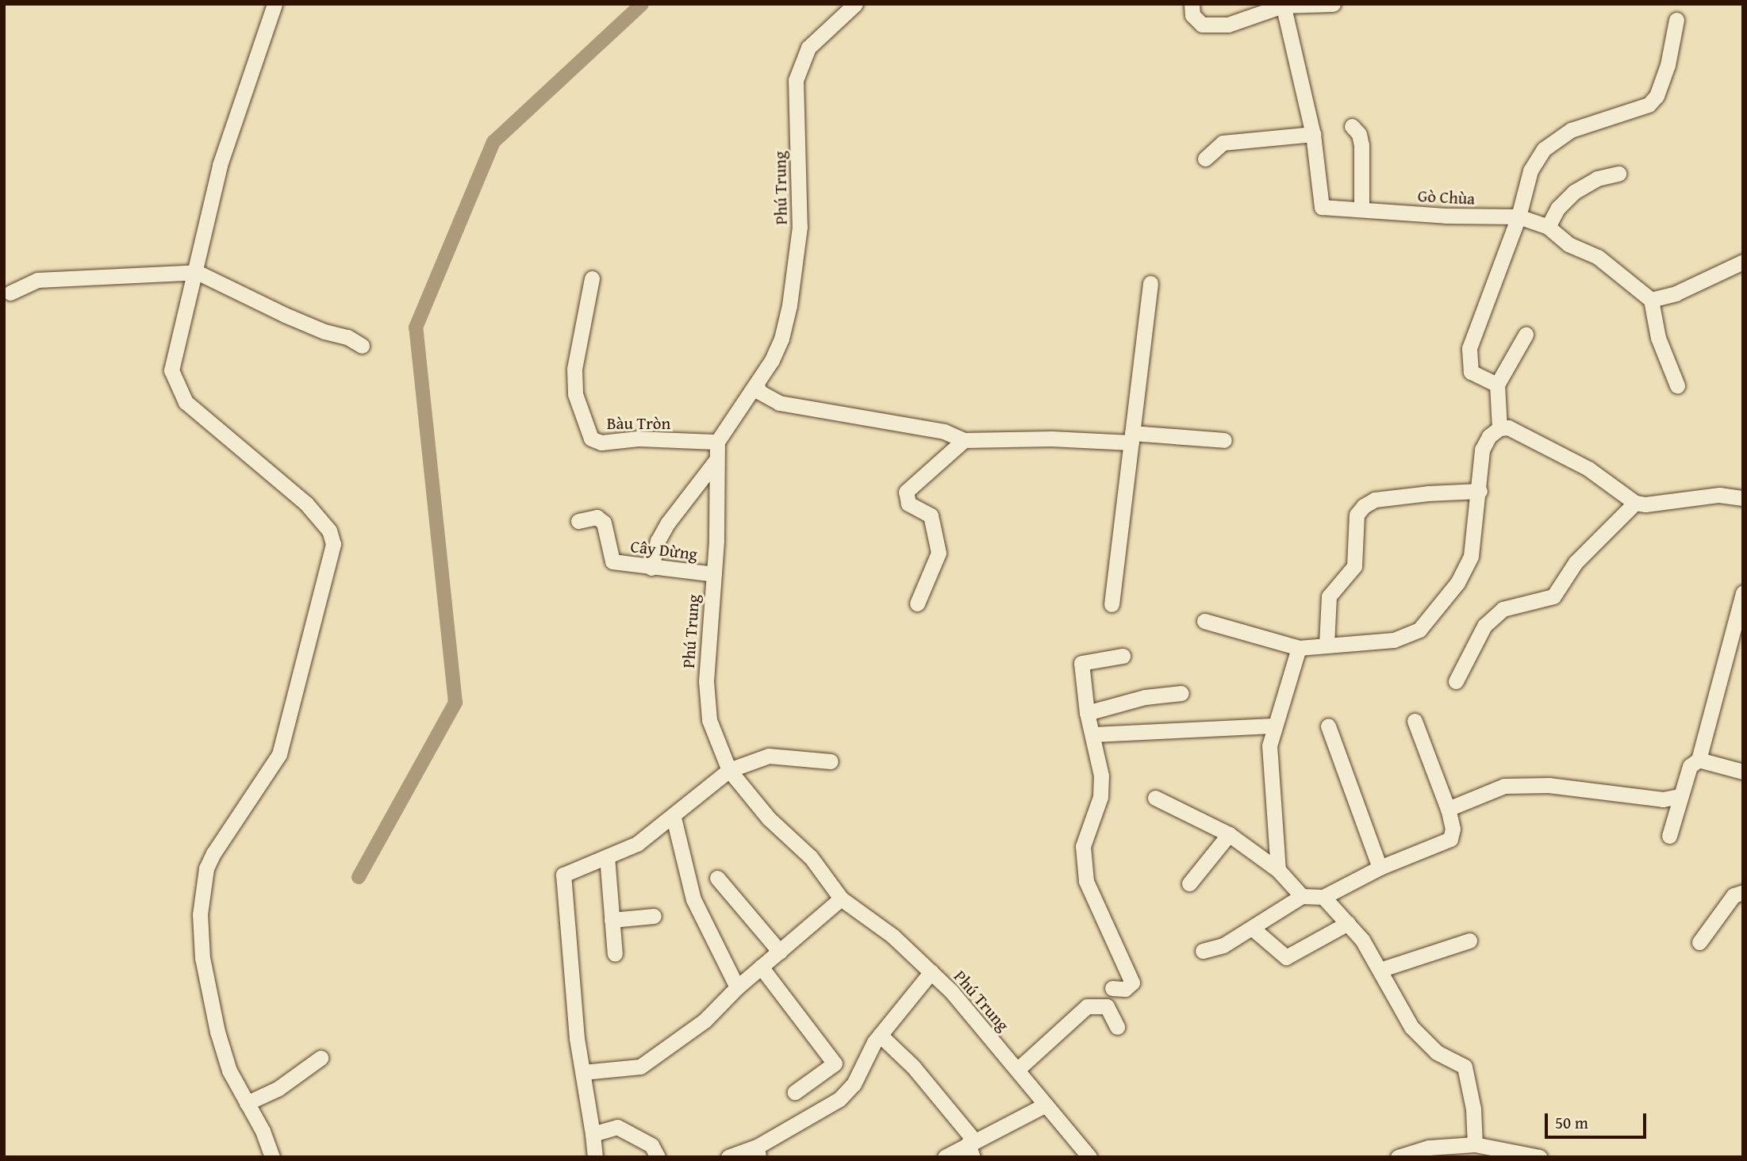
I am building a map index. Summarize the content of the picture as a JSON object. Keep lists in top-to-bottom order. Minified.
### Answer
{"streets":{"street":["Phú Trung","Gò Chùa","Bàu Tròn","Cây Dừng"]},"crossings":[["Phú Trung","Bàu Tròn"],["Phú Trung","Cây Dừng"]],"scale_bar":"50 m"}
